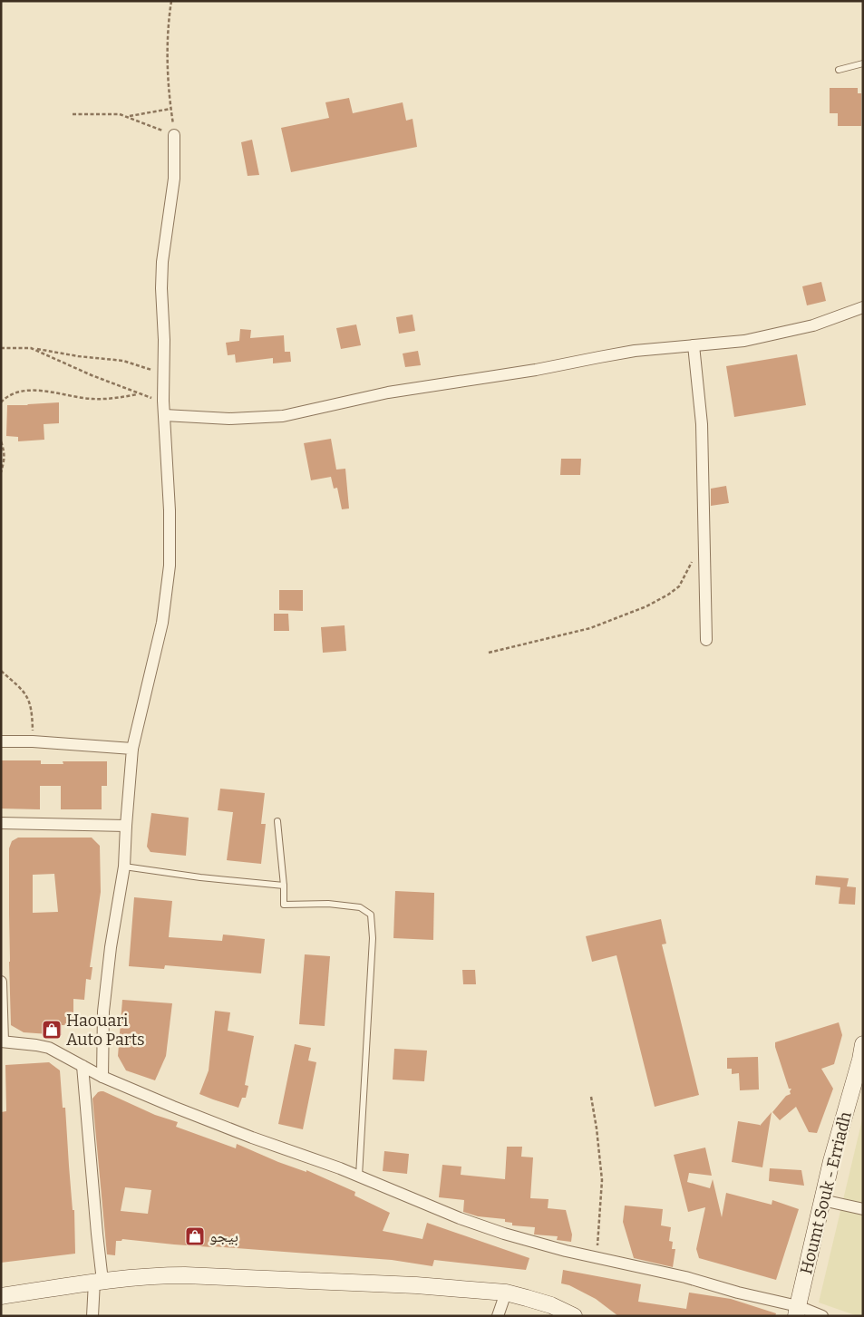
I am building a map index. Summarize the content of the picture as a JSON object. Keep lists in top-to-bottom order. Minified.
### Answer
{"streets":{"main road":["Houmt Souk - Erriadh"]},"places":{"shop":["Haouari Auto Parts","بيجو"]}}
